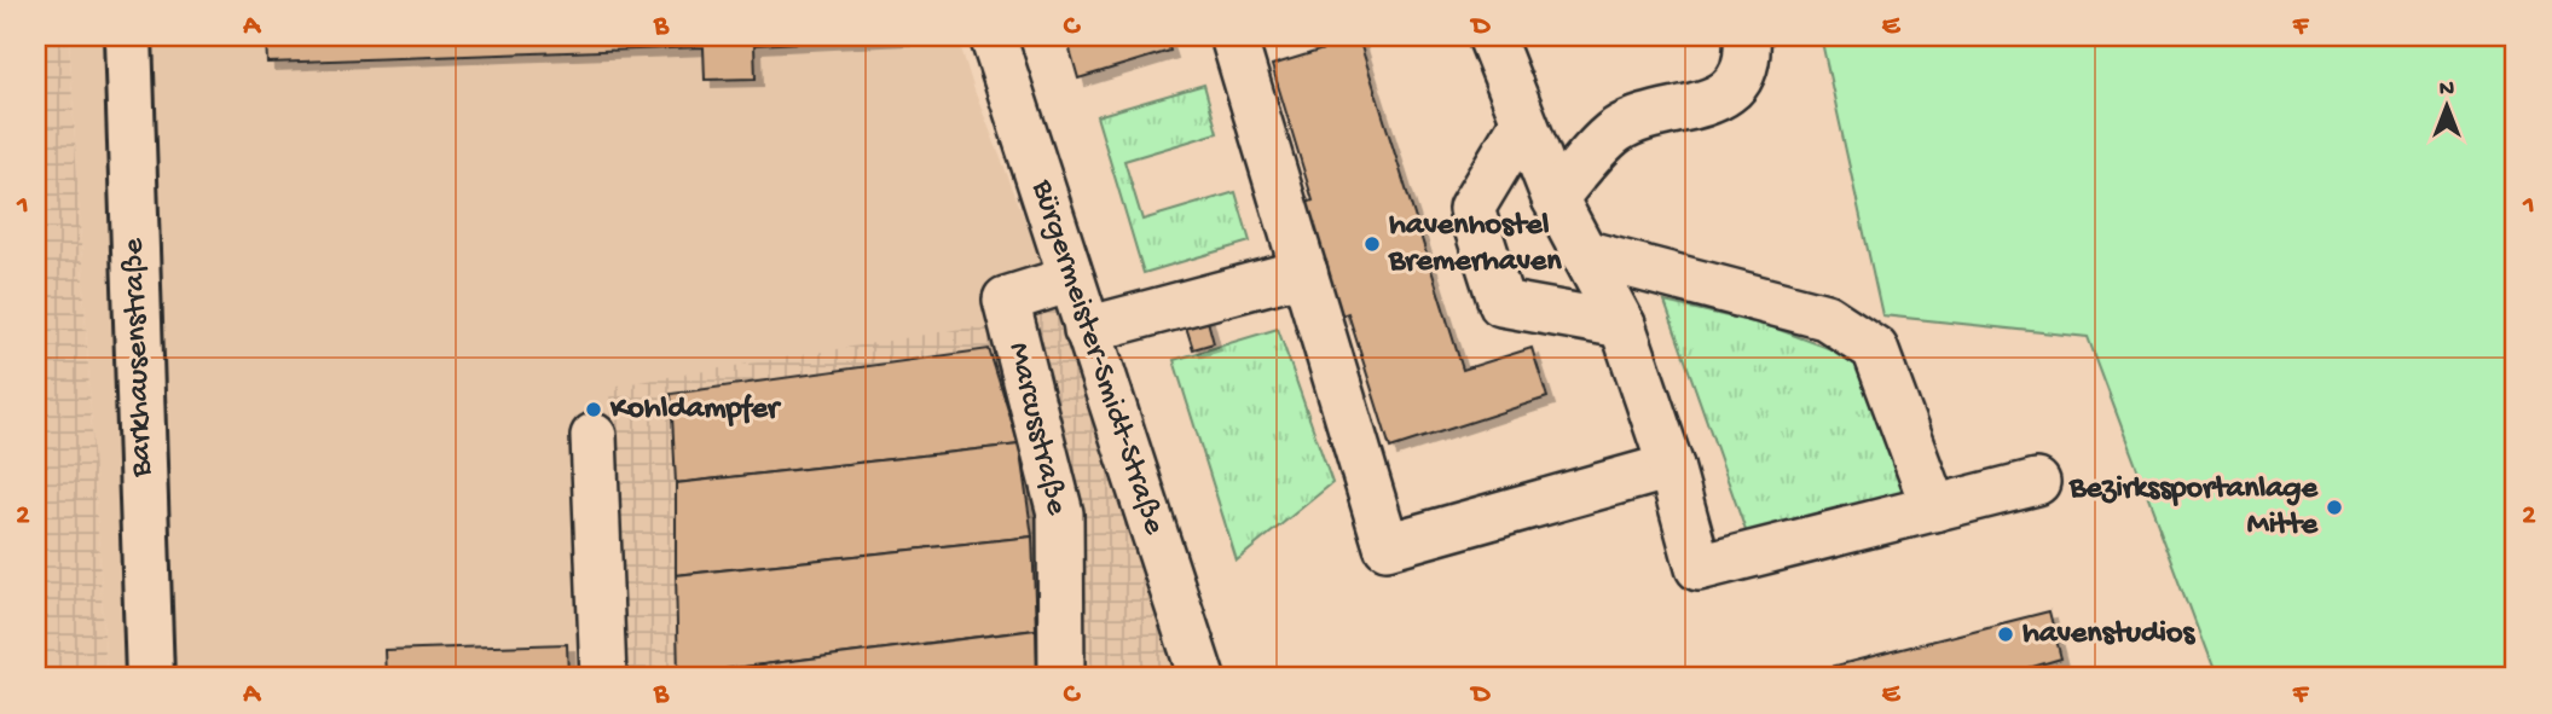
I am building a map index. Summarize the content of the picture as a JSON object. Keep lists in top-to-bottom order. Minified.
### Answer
{"streets":{"main road":["Barkhausenstraße"],"street":["Bürgermeister-Smidt-Straße","Marcusstraße"]},"crossings":[["Bürgermeister-Smidt-Straße","Marcusstraße"]],"places":["havenhostel Bremerhaven","Kohldampfer","Bezirkssportanlage Mitte","havenstudios"],"north":"top","grid":{"columns":["A","B","C","D","E","F"],"rows":["1","2"]}}
